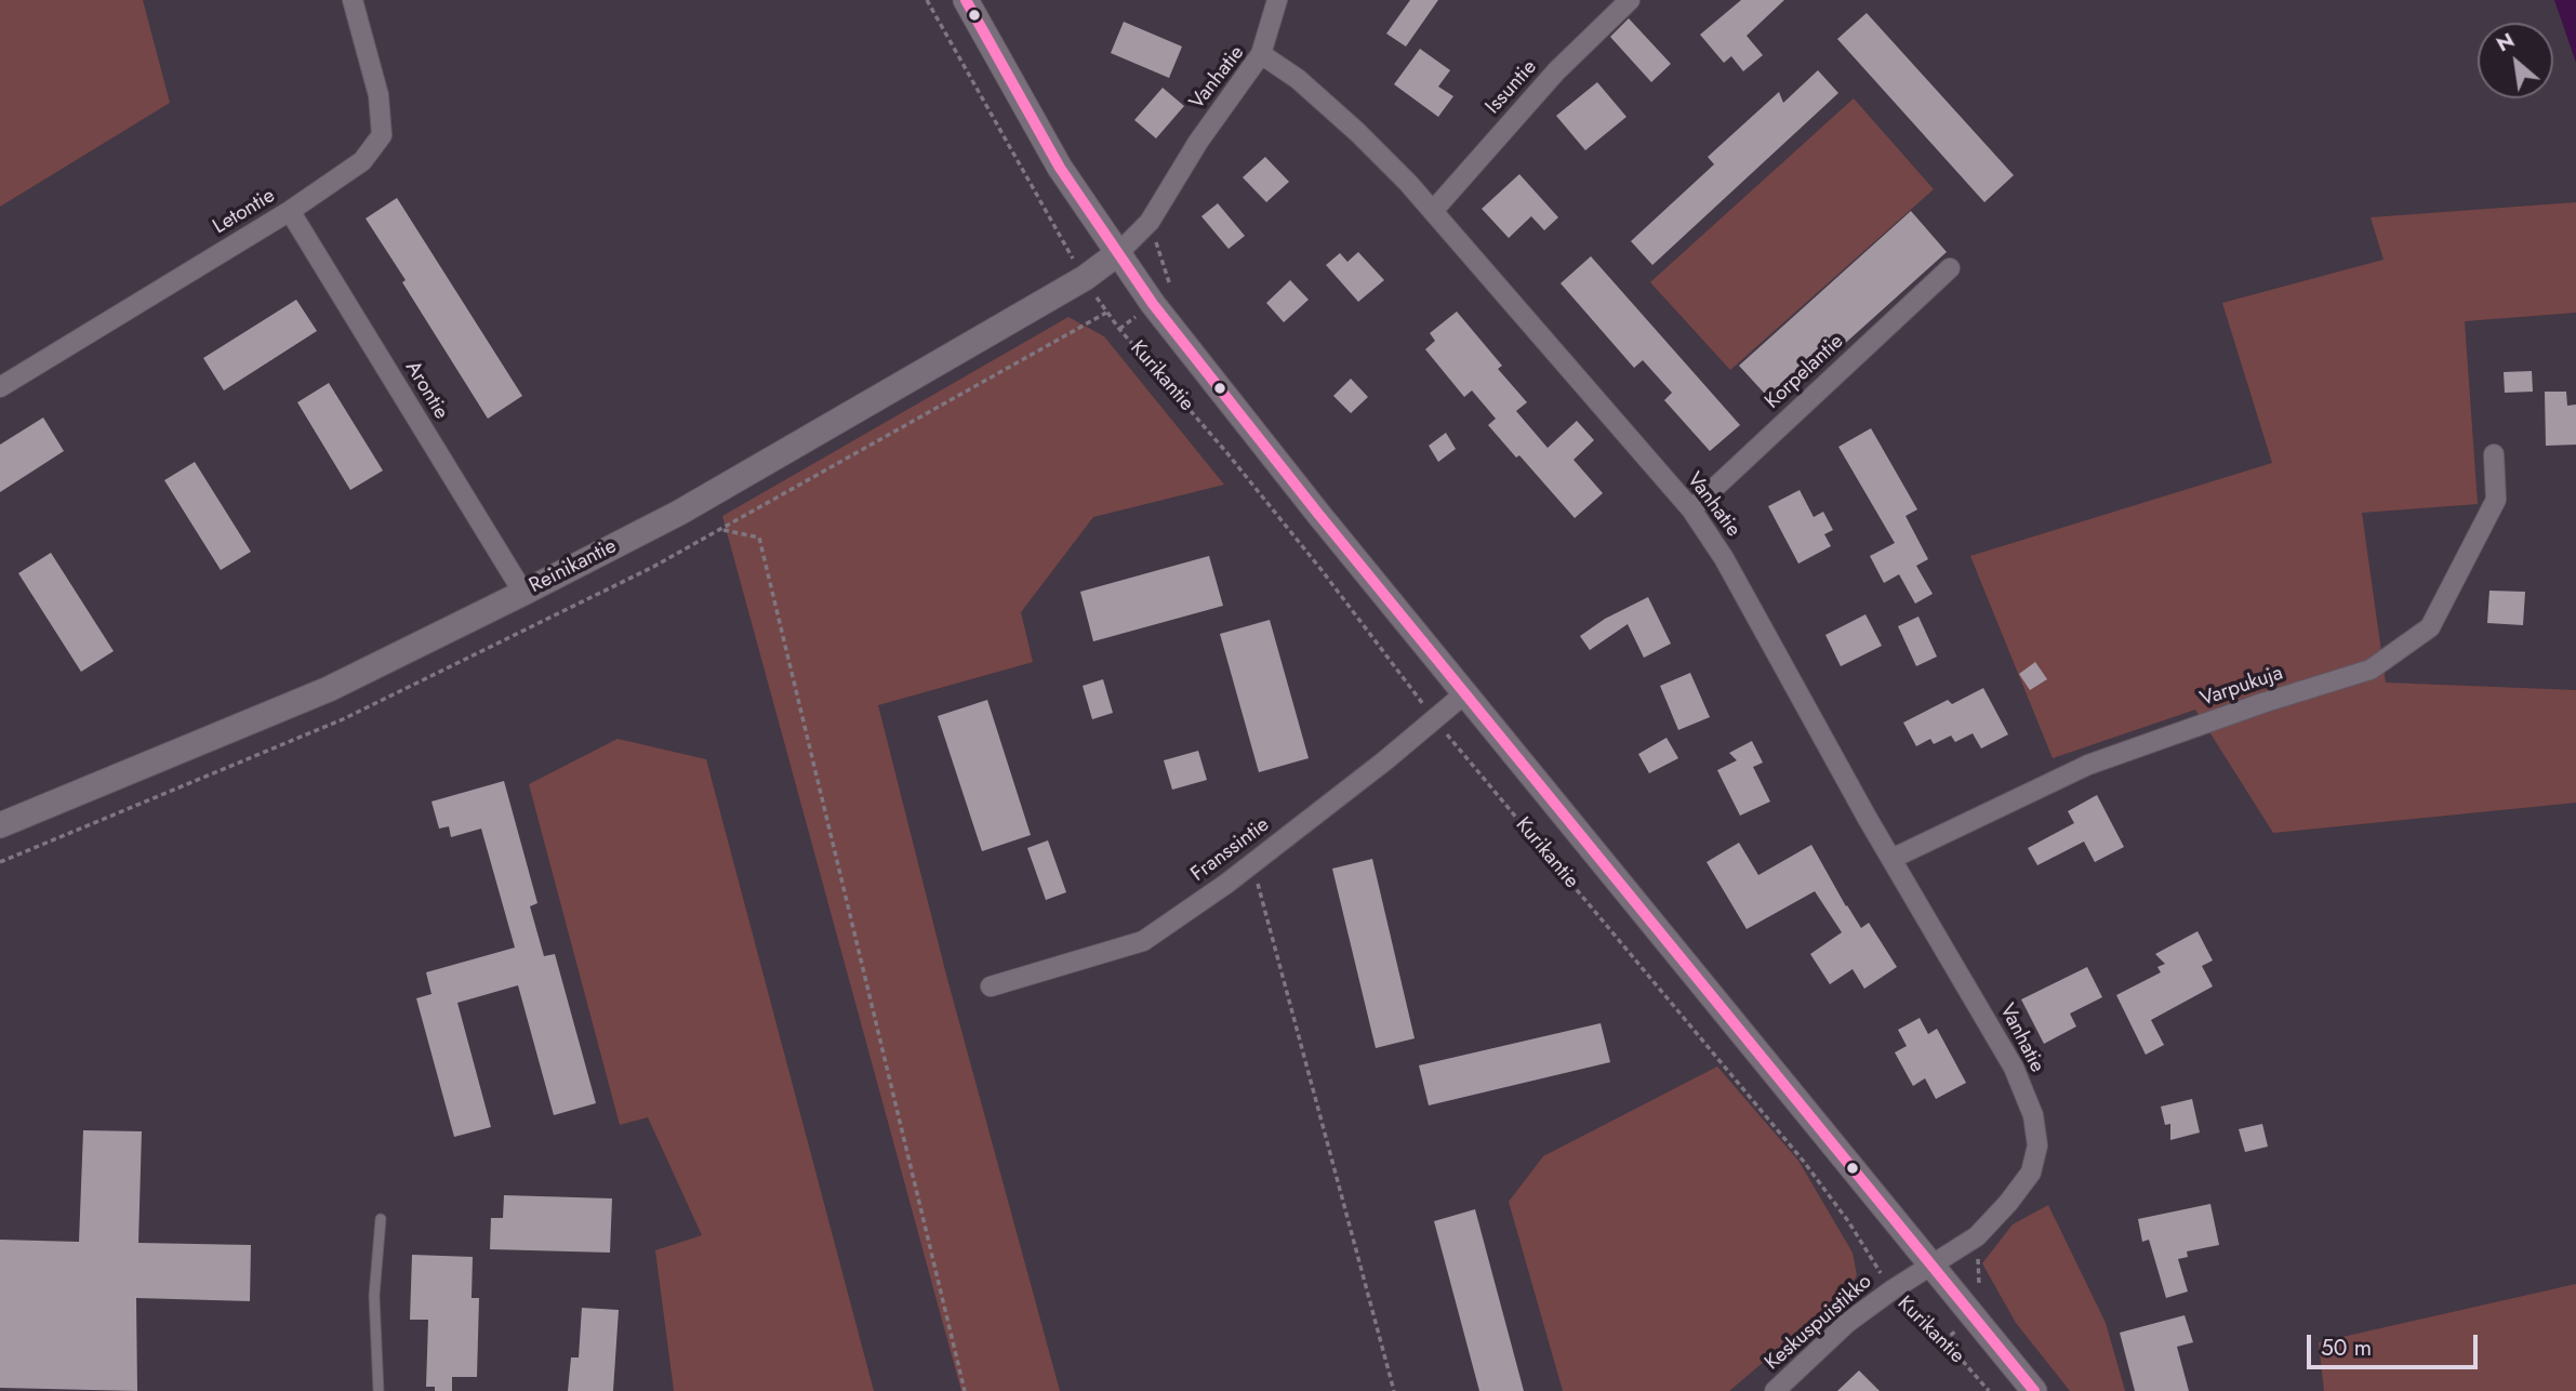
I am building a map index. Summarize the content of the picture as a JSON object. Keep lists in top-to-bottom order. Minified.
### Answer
{"streets":{"street":["Vanhatie","Issuntie","Letontie","Korpelantie","Kurikantie","Arontie","Reinikantie","Varpukuja","Franssintie","Keskuspuistikko"]},"crossings":[["Vanhatie","Issuntie"],["Vanhatie","Korpelantie"],["Vanhatie","Kurikantie"],["Vanhatie","Reinikantie"],["Vanhatie","Varpukuja"],["Vanhatie","Keskuspuistikko"],["Letontie","Arontie"],["Kurikantie","Reinikantie"],["Kurikantie","Franssintie"],["Kurikantie","Keskuspuistikko"],["Arontie","Reinikantie"]],"scale_bar":"50 m","north":"top left"}
